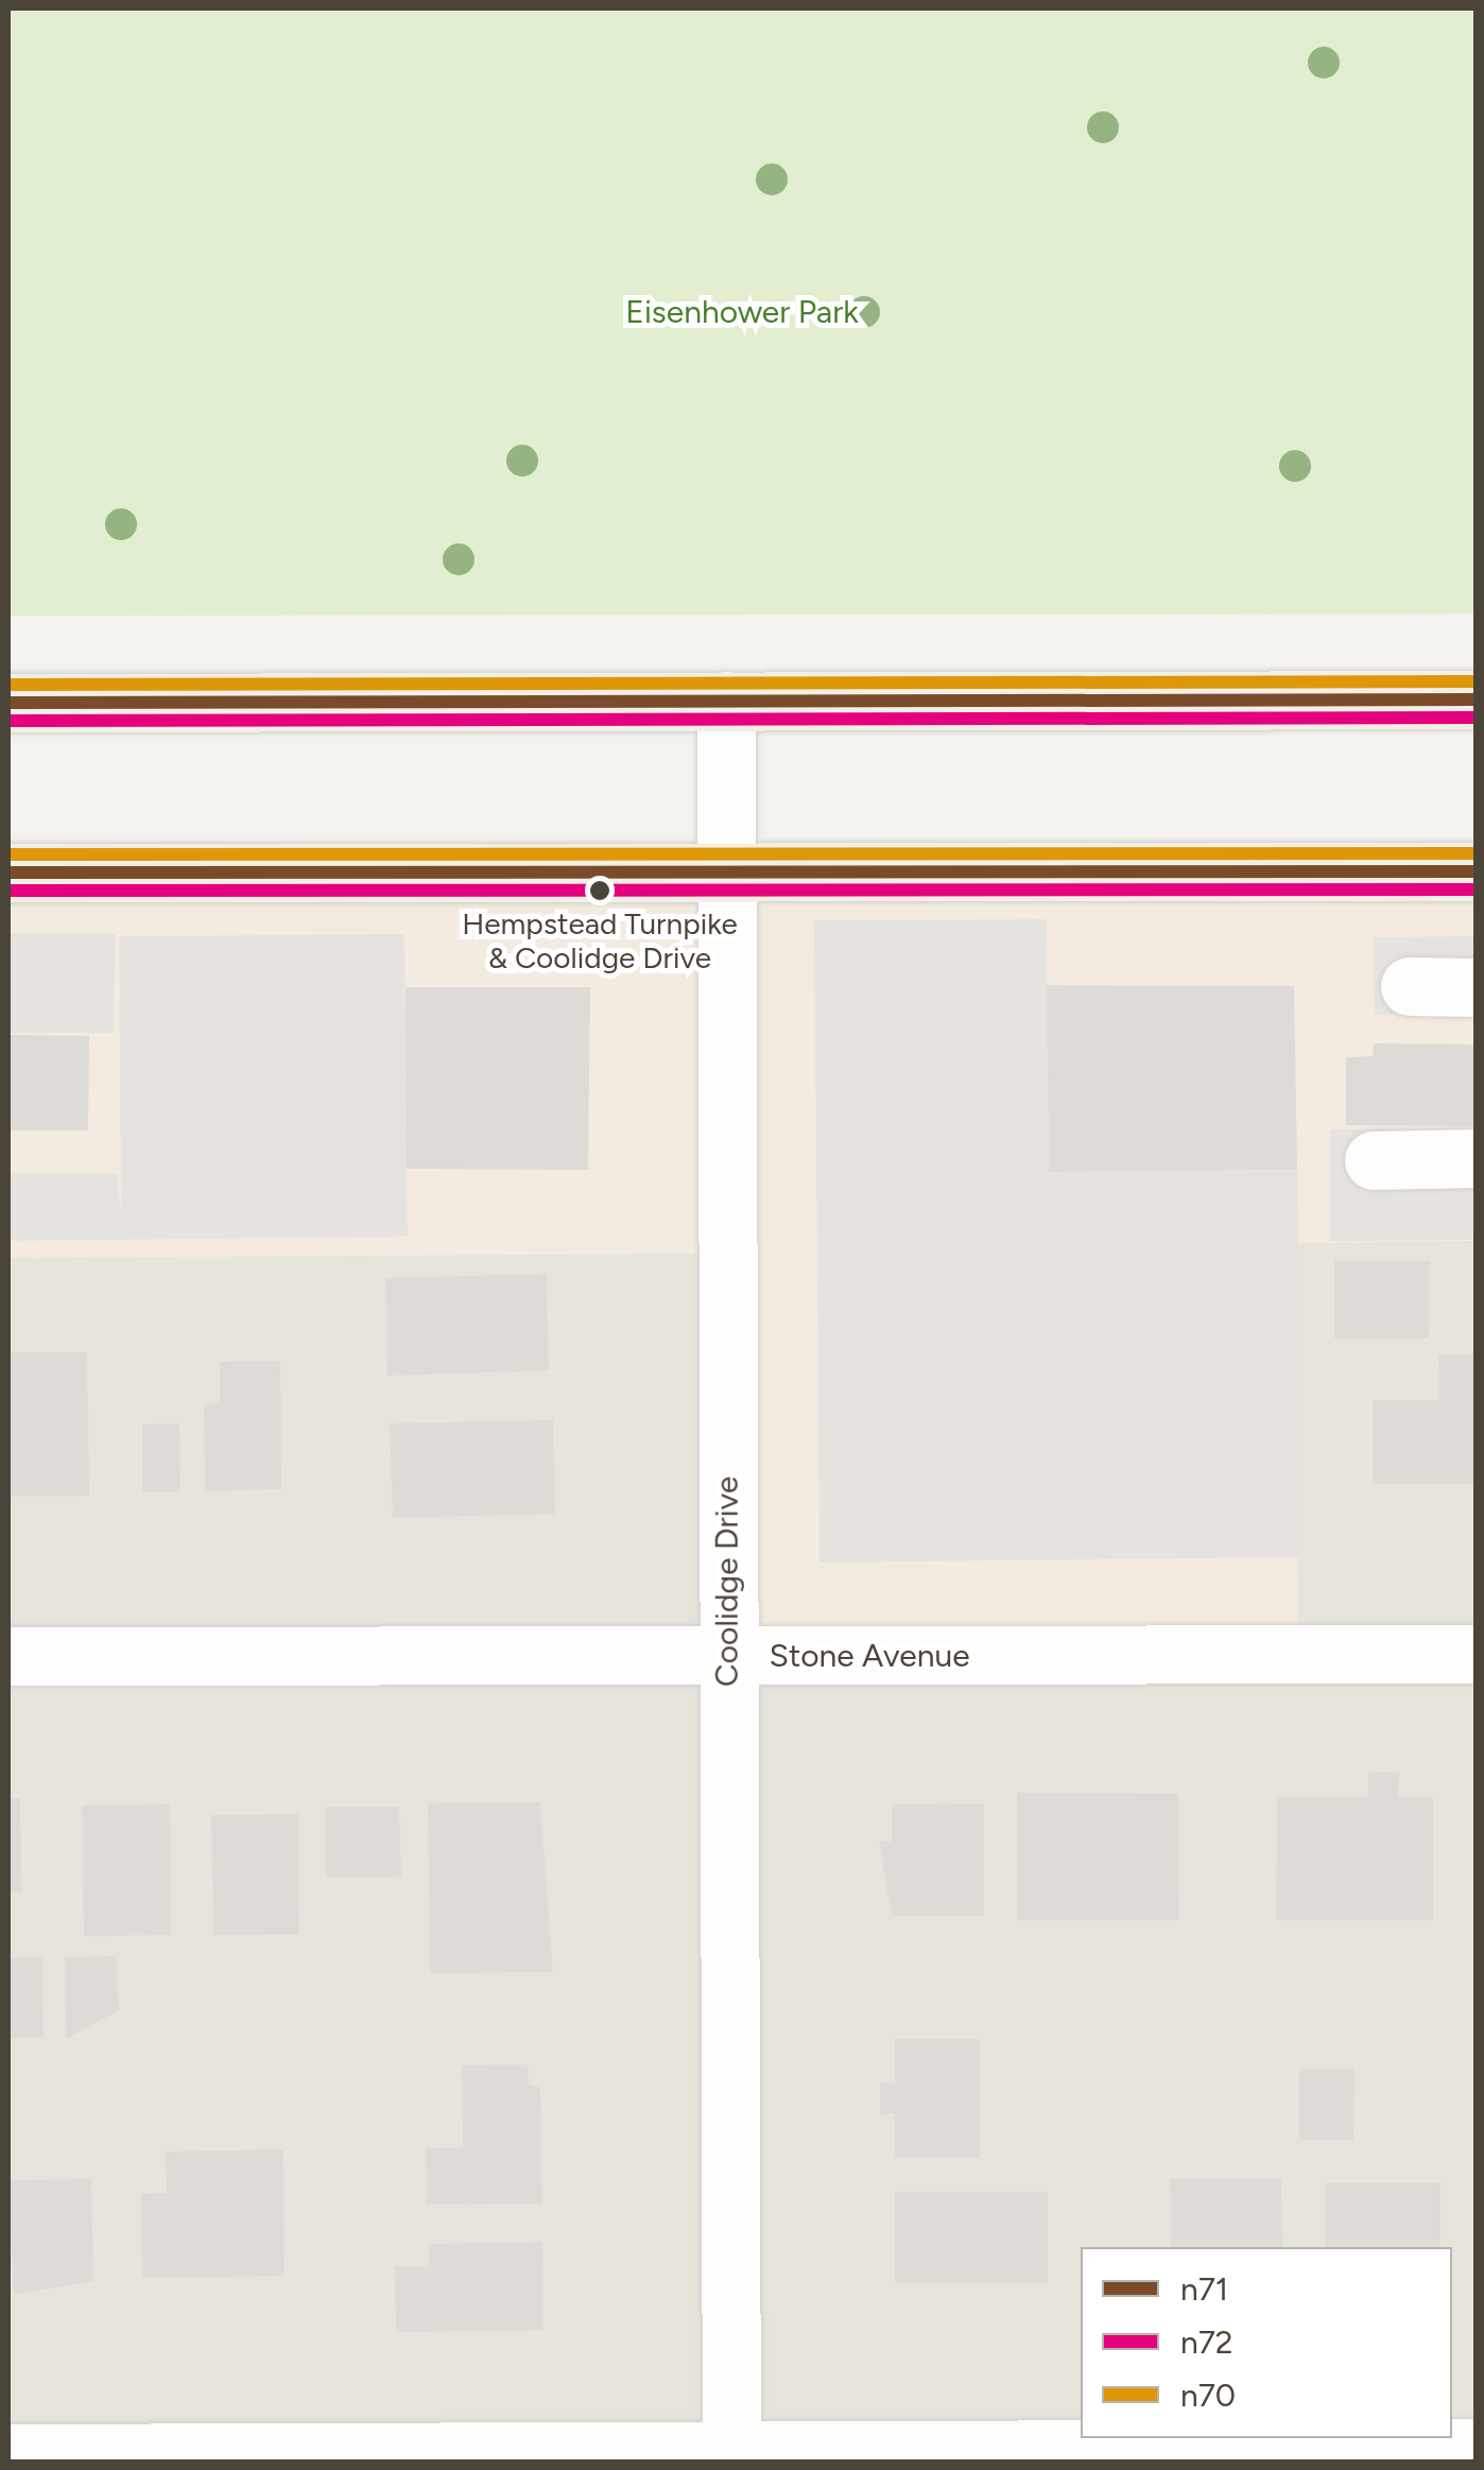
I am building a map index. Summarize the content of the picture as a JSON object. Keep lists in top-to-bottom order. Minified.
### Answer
{"streets":{"street":["Coolidge Drive","Stone Avenue"]},"crossings":[["Coolidge Drive","Stone Avenue"]],"parks":["Eisenhower Park"],"places":["Hempstead Turnpike & Coolidge Drive"],"lines":["transit line n70","transit line n71","transit line n72"],"legend":["n71","n72","n70"]}
